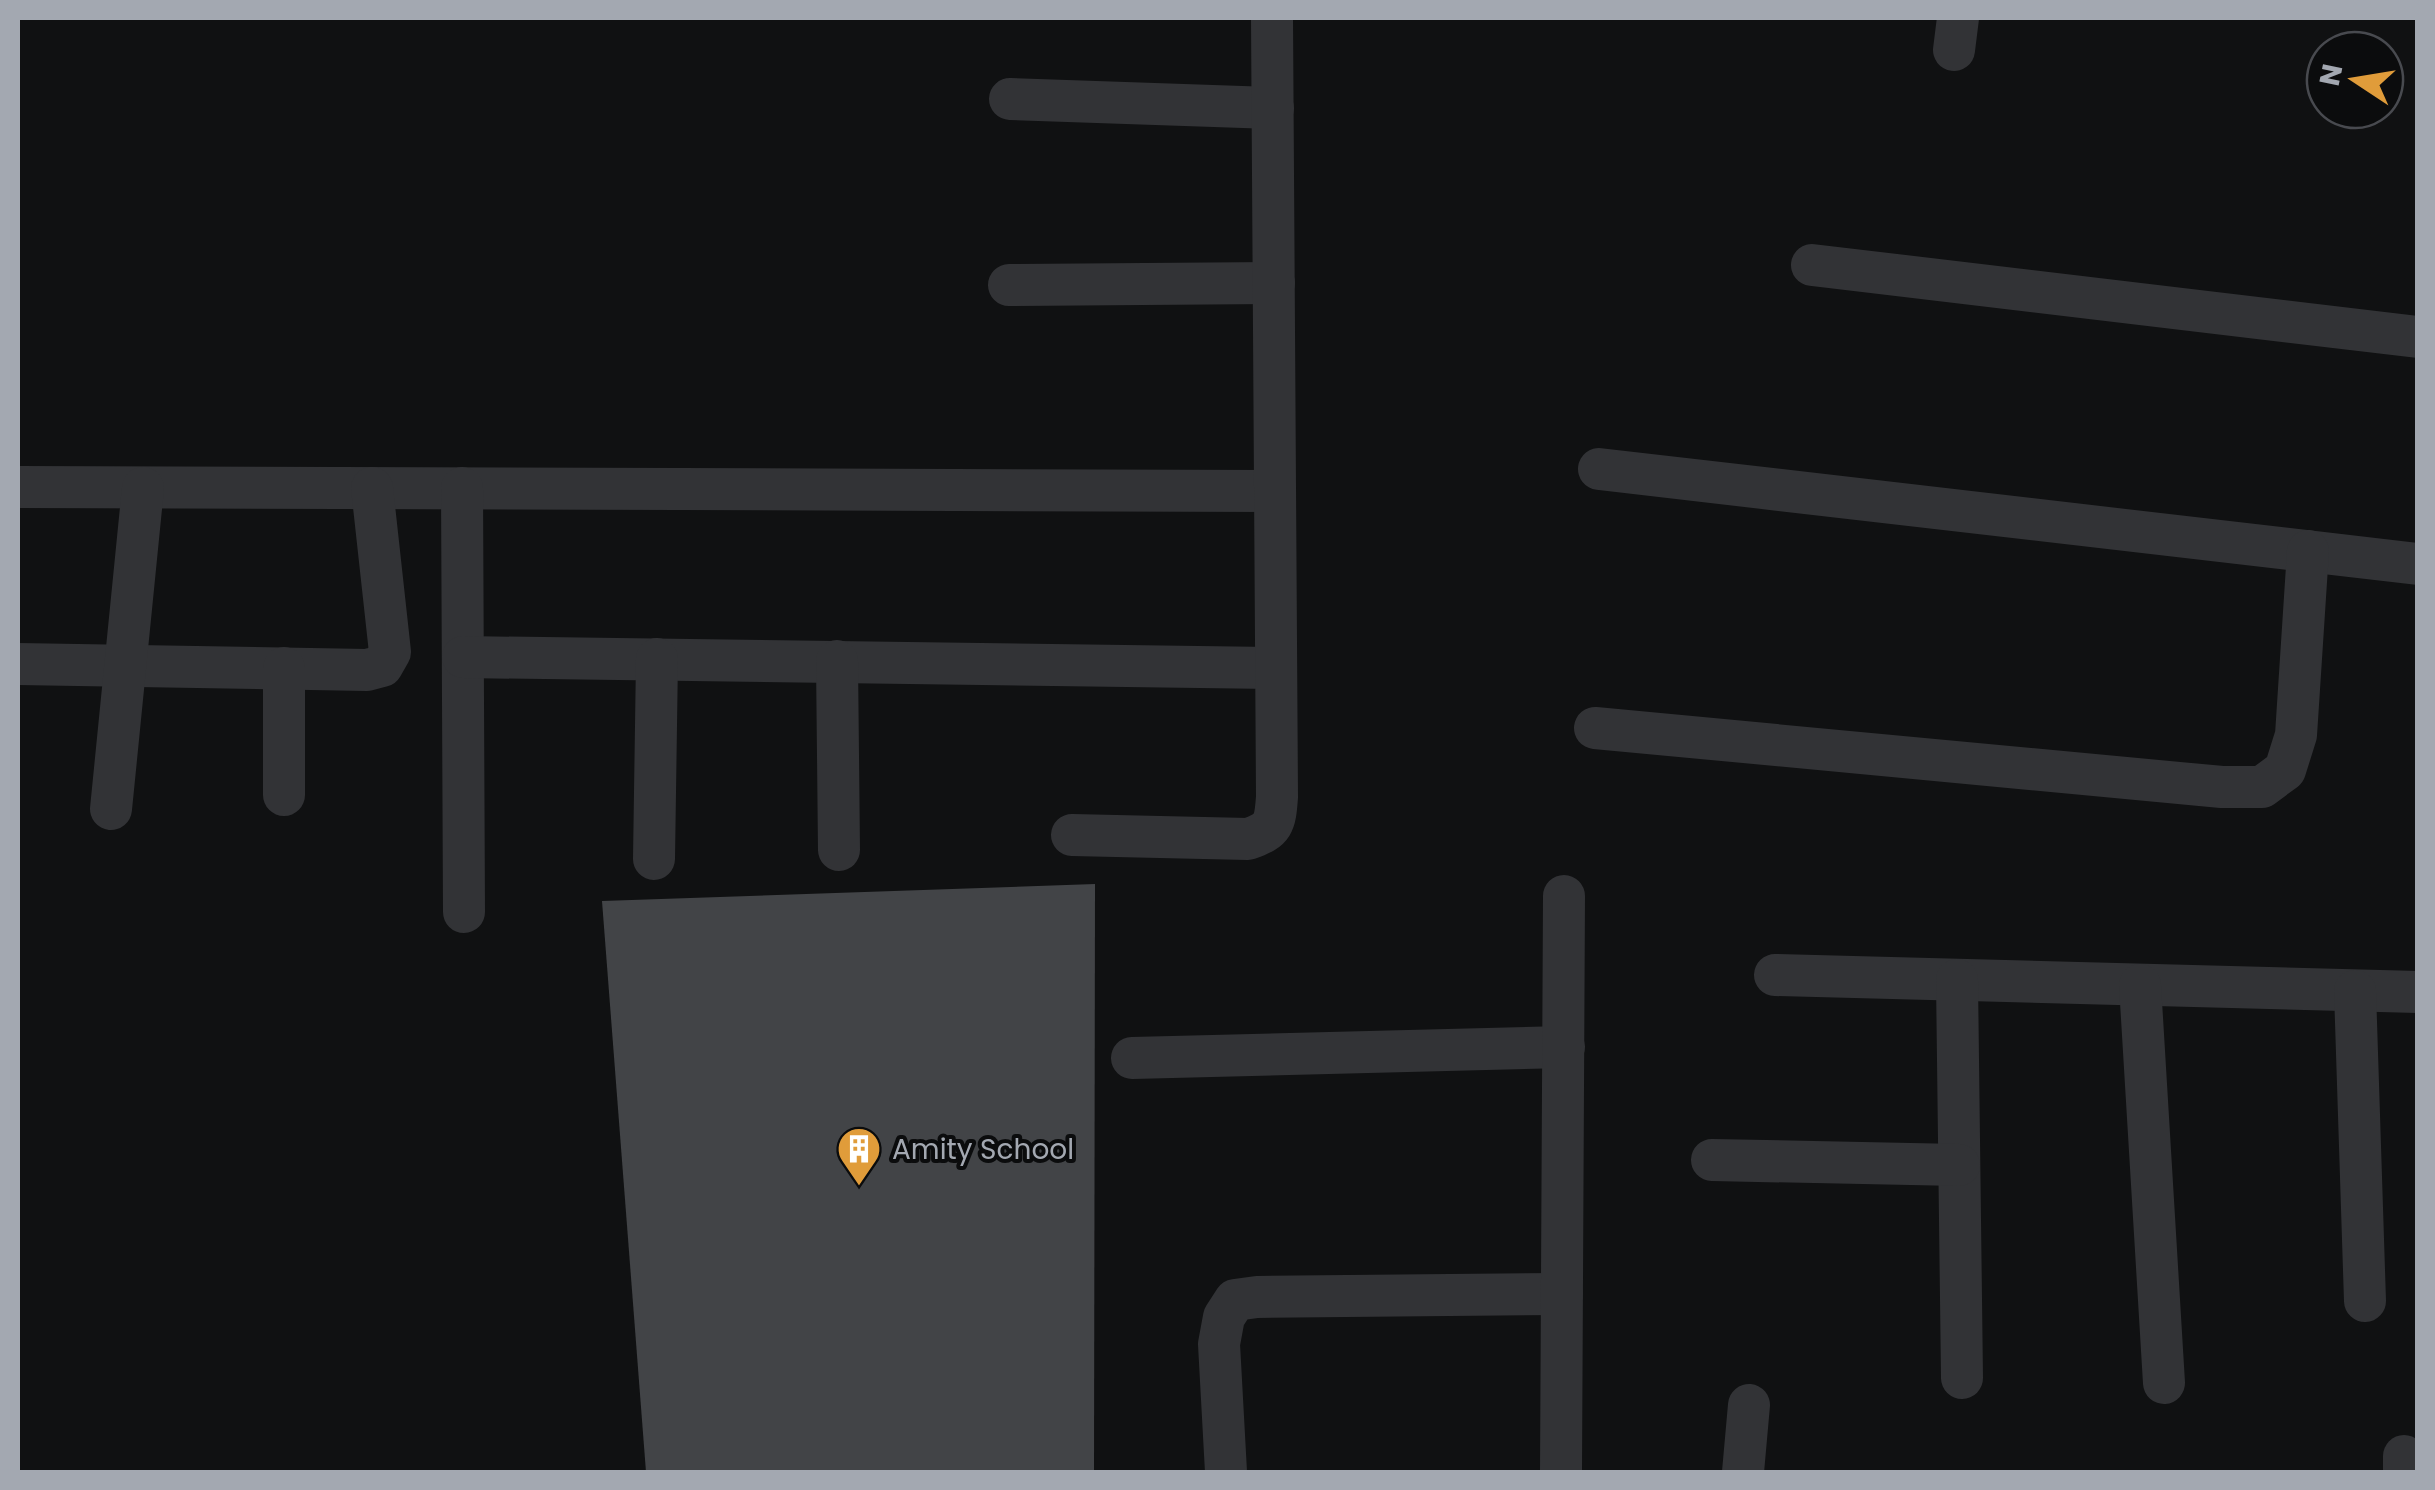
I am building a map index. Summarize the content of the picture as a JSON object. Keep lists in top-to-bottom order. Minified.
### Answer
{"places":{"building":["Amity School"]},"north":"left"}
